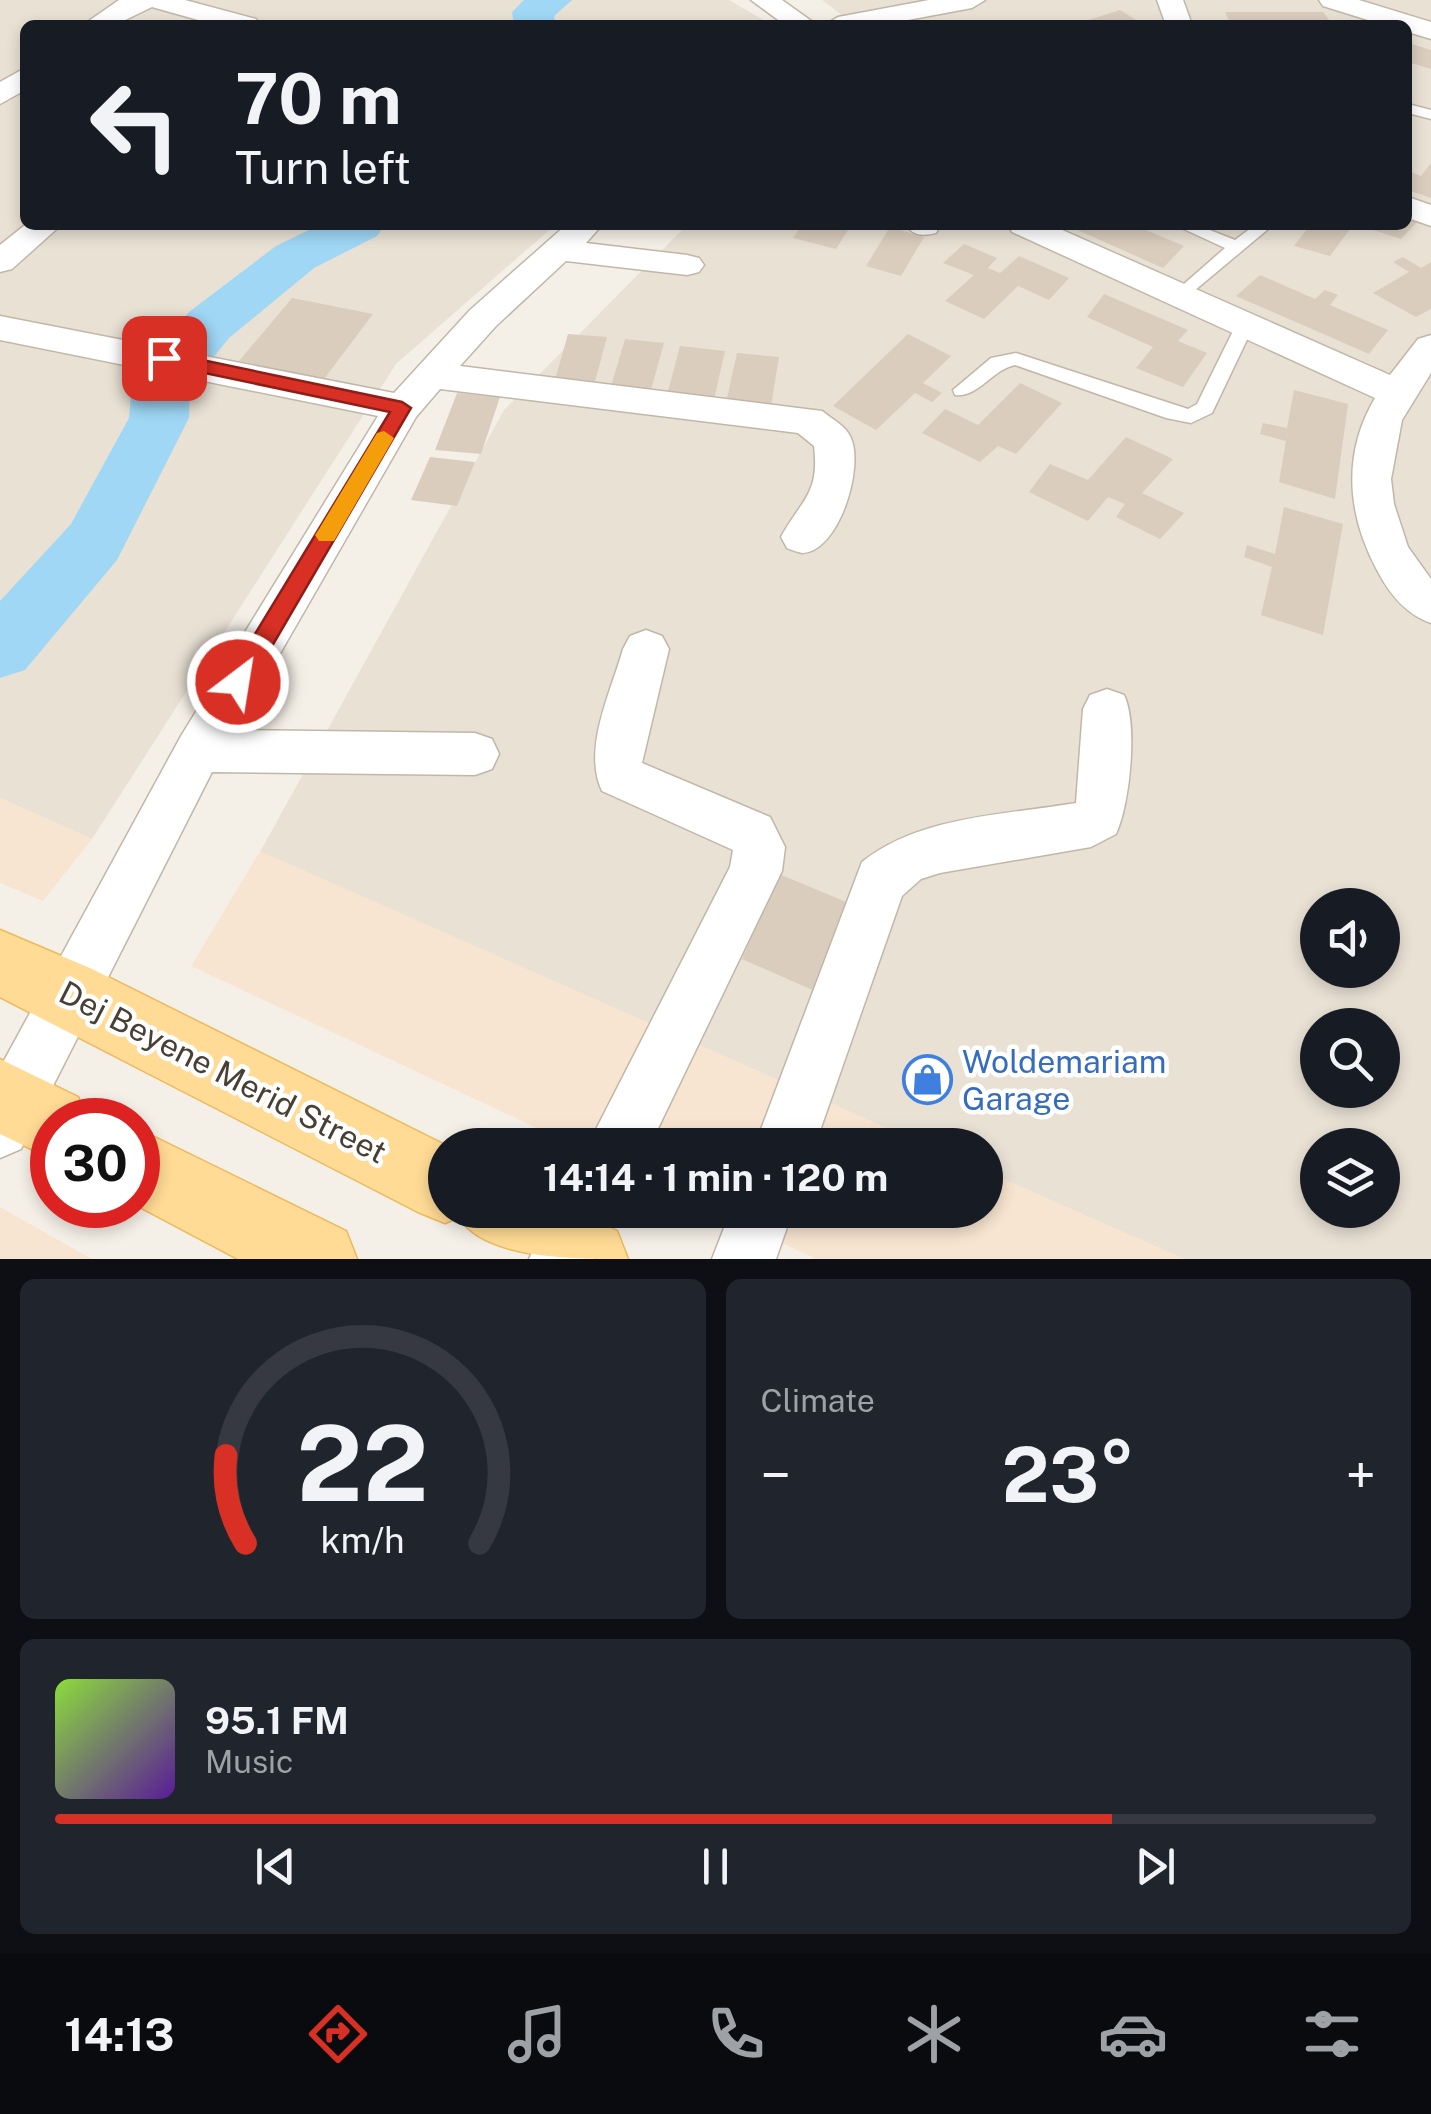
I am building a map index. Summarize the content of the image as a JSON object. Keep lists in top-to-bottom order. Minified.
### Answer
{"streets":{"main road":["Dej Beyene Merid Street"]},"places":{"shop":["Woldemariam Garage"]},"page":{"turn":["70 m","Turn left"],"limit":"30","trip":"14:14 · 1 min · 120 m","tile":"Climate","heat":["−","23°","+"],"song":["95.1 FM","Music"],"tabs":"14:13","gauge":["22","km/h"]}}
